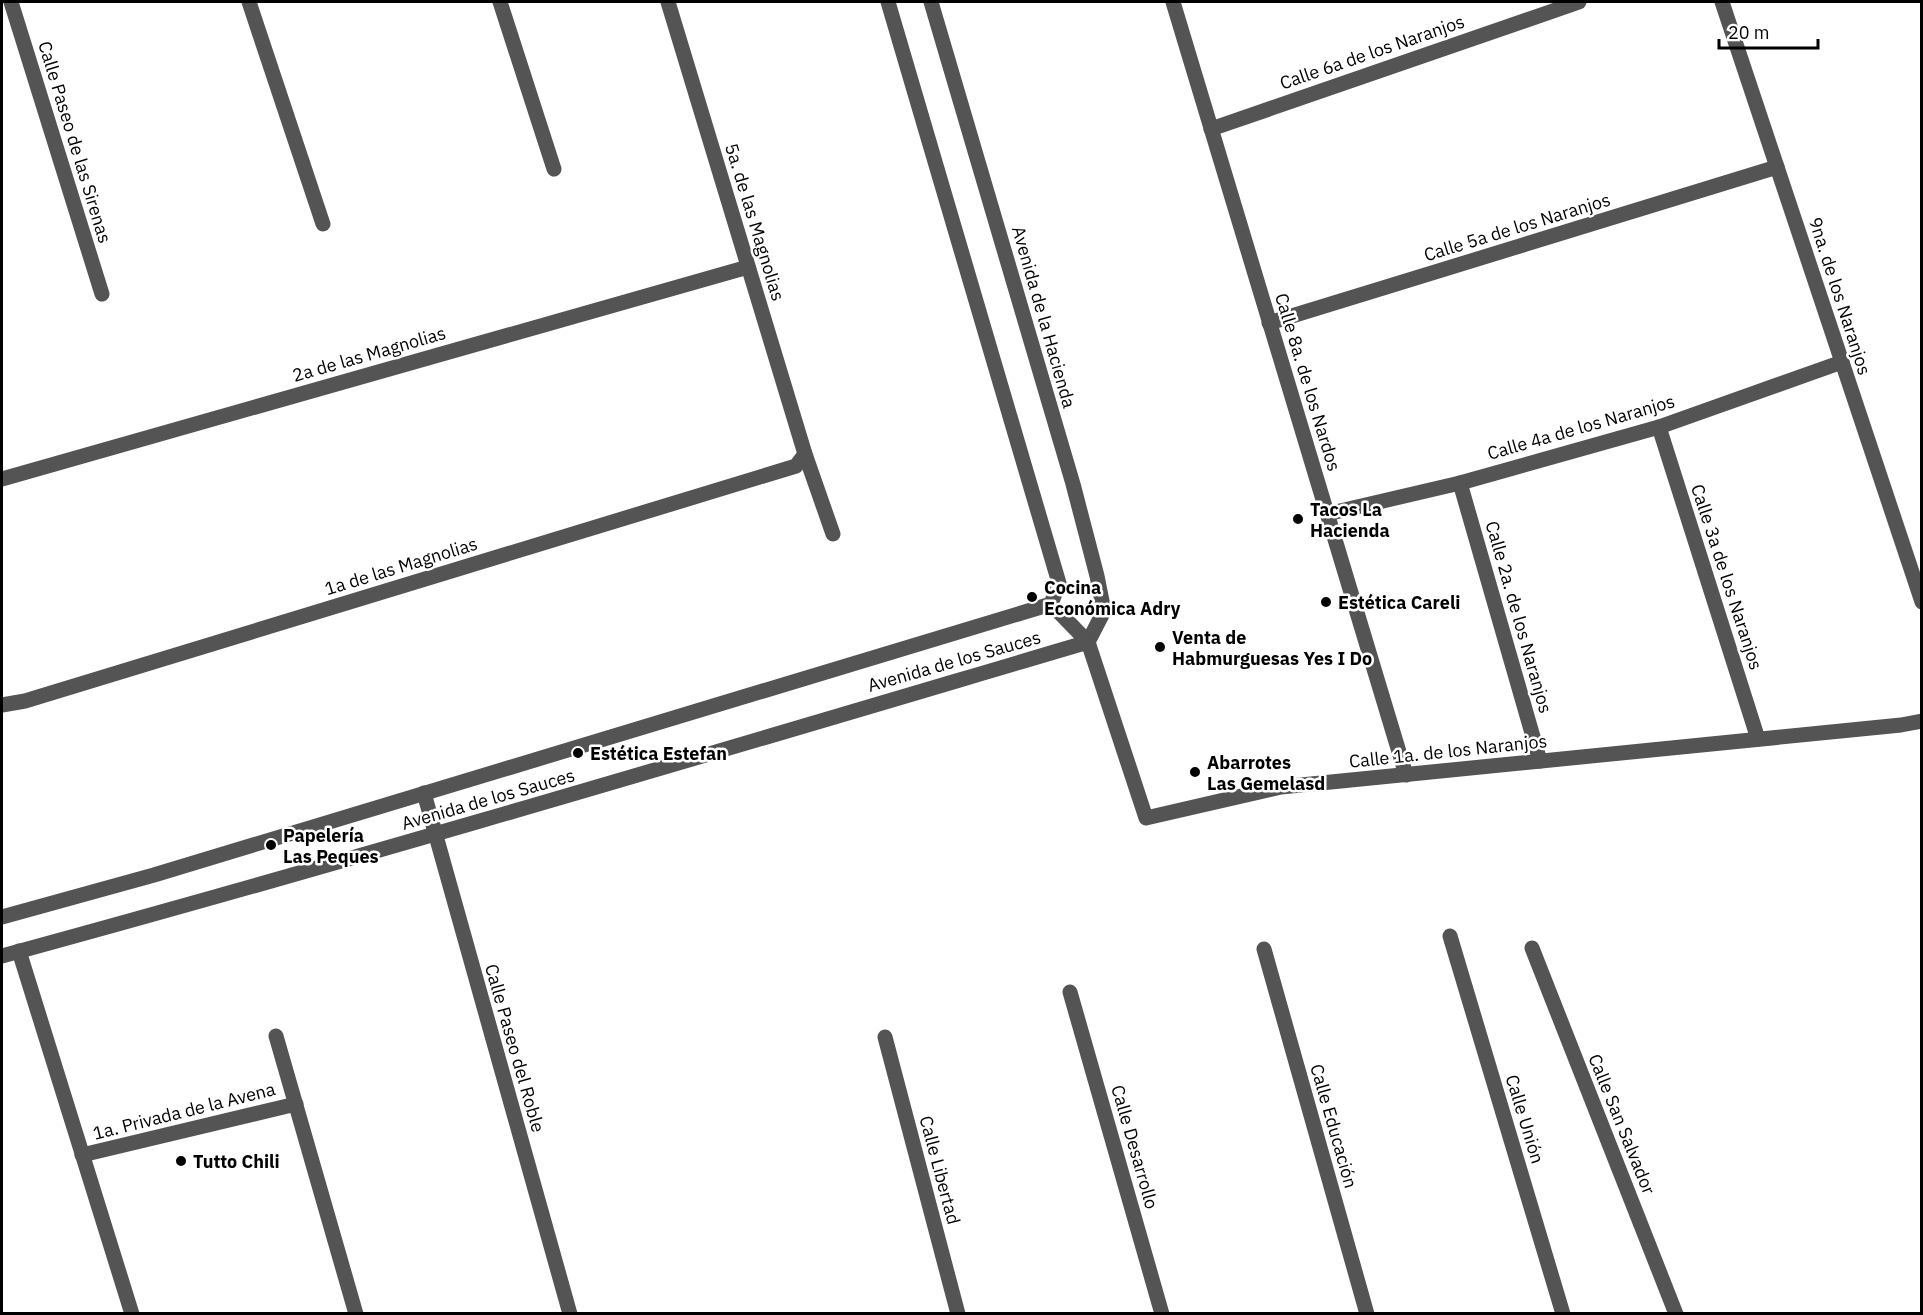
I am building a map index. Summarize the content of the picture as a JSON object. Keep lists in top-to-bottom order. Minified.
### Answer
{"streets":{"street":["Calle 6a de los Naranjos","Calle Paseo de las Sirenas","5a. de las Magnolias","Calle 5a de los Naranjos","9na. de los Naranjos","Avenida de la Hacienda","2a de las Magnolias","Calle 8a. de los Nardos","Calle 4a de los Naranjos","1a de las Magnolias","Calle 3a de los Naranjos","Calle 2a. de los Naranjos","Avenida de los Sauces","Calle 1a. de los Naranjos","Calle Paseo del Roble","1a. Privada de la Avena","Calle Unión","Calle San Salvador","Calle Educación","Calle Desarrollo","Calle Libertad"]},"crossings":[["Calle 6a de los Naranjos","Calle 8a. de los Nardos"],["5a. de las Magnolias","2a de las Magnolias"],["5a. de las Magnolias","1a de las Magnolias"],["Calle 5a de los Naranjos","9na. de los Naranjos"],["Calle 5a de los Naranjos","Calle 8a. de los Nardos"],["9na. de los Naranjos","Calle 4a de los Naranjos"],["Avenida de la Hacienda","Avenida de los Sauces"],["Avenida de la Hacienda","Calle 1a. de los Naranjos"],["Calle 8a. de los Nardos","Calle 4a de los Naranjos"],["Calle 8a. de los Nardos","Calle 1a. de los Naranjos"],["Calle 4a de los Naranjos","Calle 3a de los Naranjos"],["Calle 4a de los Naranjos","Calle 2a. de los Naranjos"],["Calle 3a de los Naranjos","Calle 1a. de los Naranjos"],["Calle 2a. de los Naranjos","Calle 1a. de los Naranjos"],["Avenida de los Sauces","Calle 1a. de los Naranjos"],["Avenida de los Sauces","Calle Paseo del Roble"],["Avenida de los Sauces","1a. Privada de la Avena"]],"places":["Tacos La Hacienda","Cocina Económica Adry","Estética Careli","Venta de Habmurguesas Yes I Do","Estética Estefan","Abarrotes Las Gemelasd","Papelería Las Peques","Tutto Chili"],"scale_bar":"20 m"}
